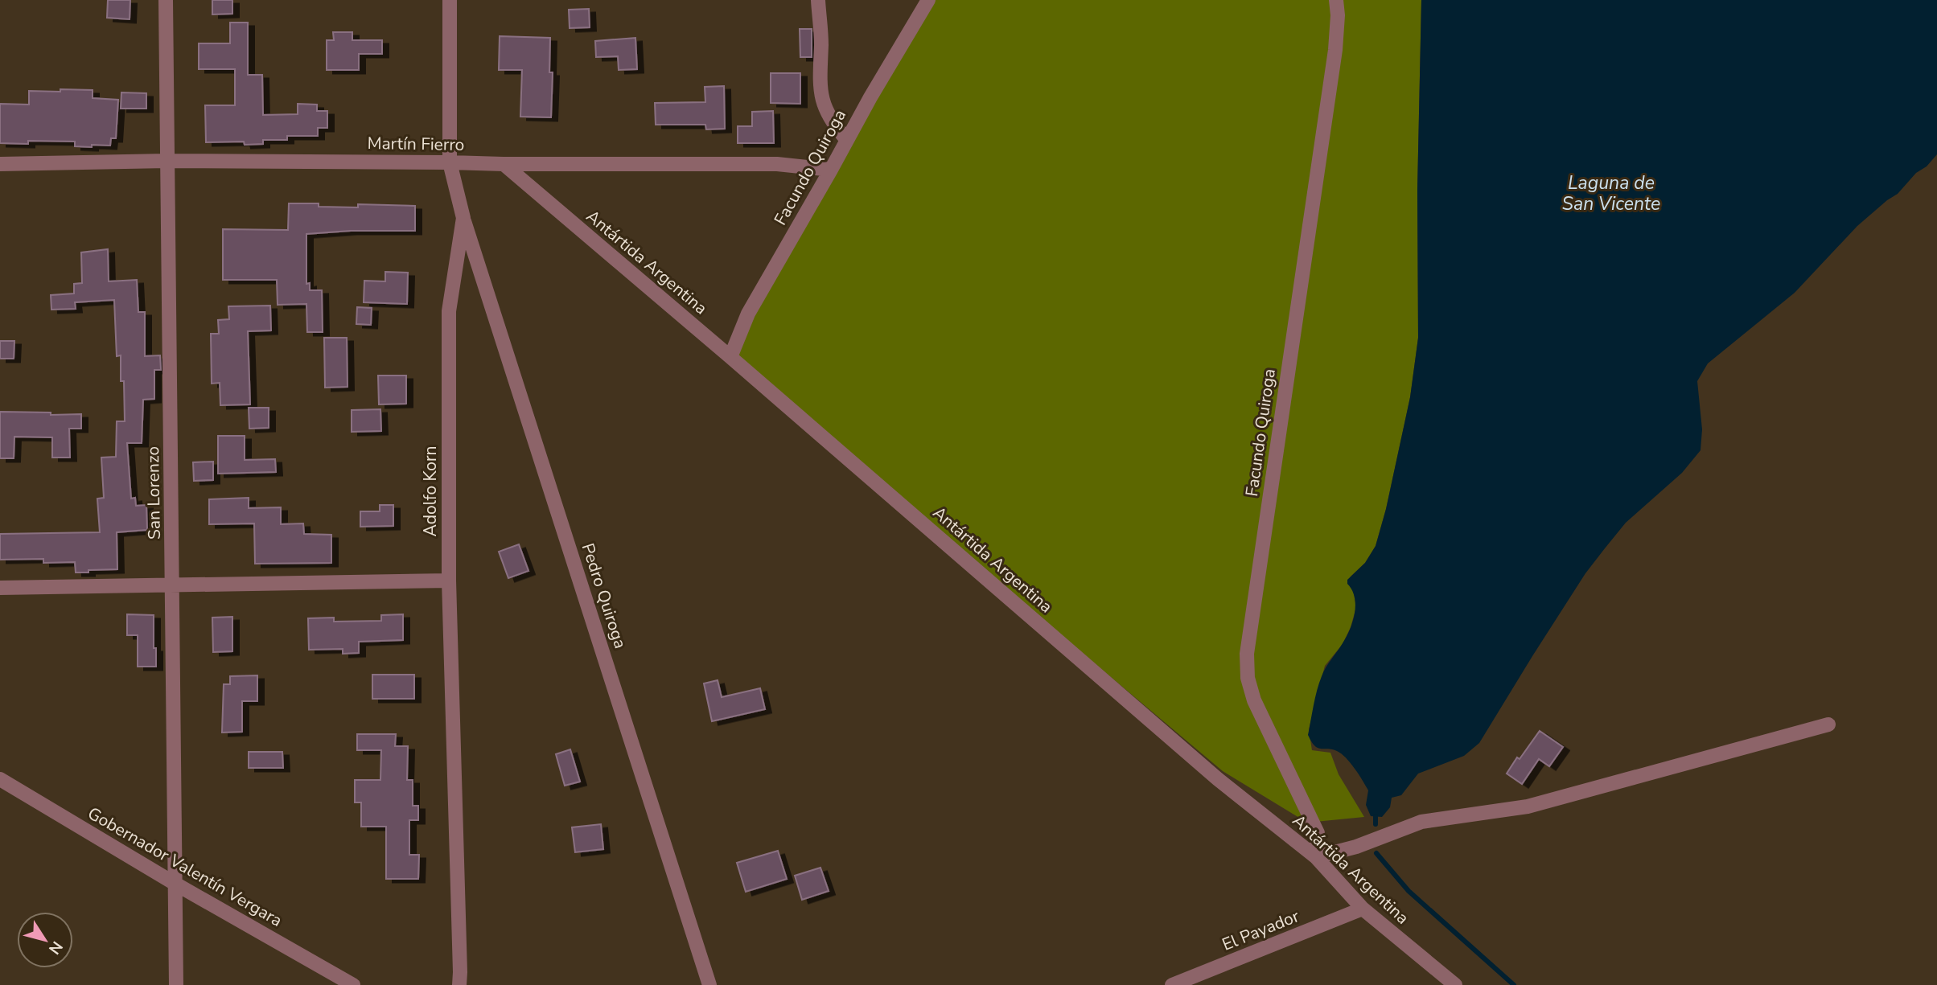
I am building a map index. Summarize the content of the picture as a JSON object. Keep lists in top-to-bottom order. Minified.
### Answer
{"streets":{"street":["Martín Fierro","Facundo Quiroga","Antártida Argentina","Adolfo Korn","San Lorenzo","Pedro Quiroga","Gobernador Valentín Vergara","El Payador"]},"crossings":[["Martín Fierro","Facundo Quiroga"],["Martín Fierro","Antártida Argentina"],["Martín Fierro","Adolfo Korn"],["Martín Fierro","San Lorenzo"],["Facundo Quiroga","Antártida Argentina"],["Antártida Argentina","El Payador"],["Adolfo Korn","Pedro Quiroga"],["San Lorenzo","Gobernador Valentín Vergara"]],"water":["Laguna de San Vicente"],"north":"bottom right"}
